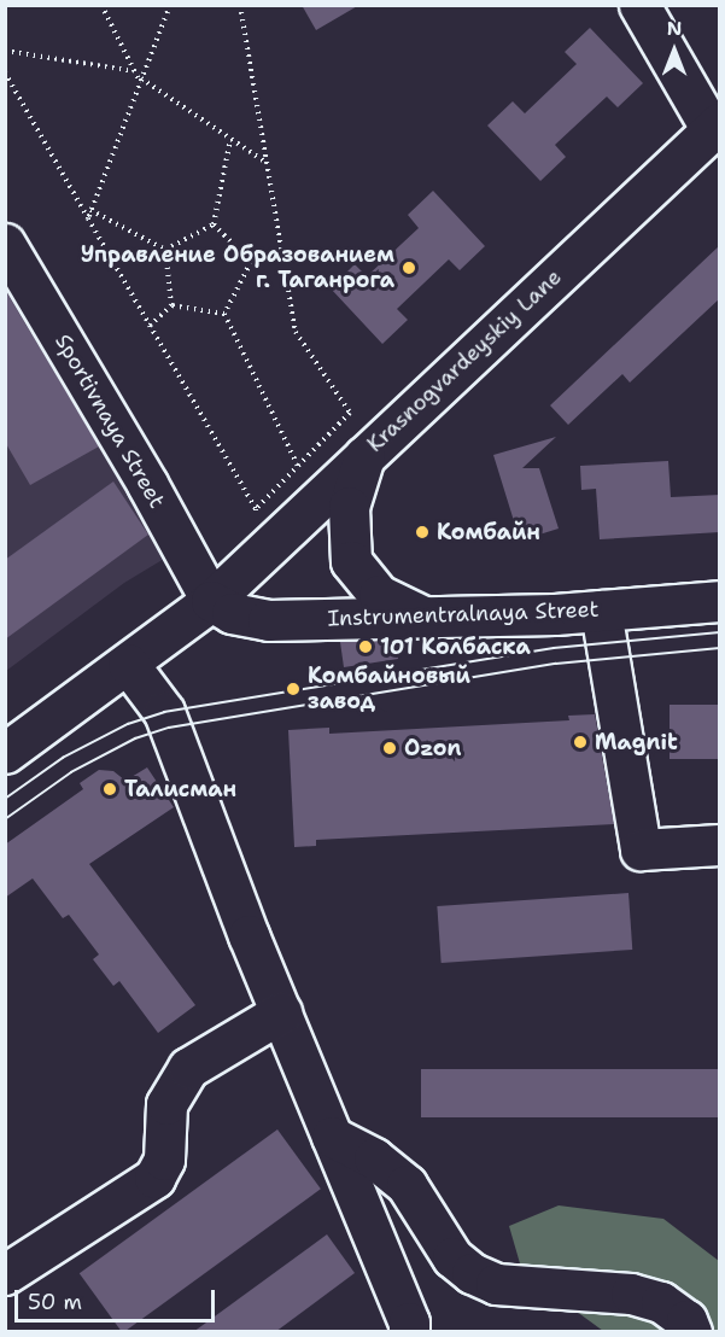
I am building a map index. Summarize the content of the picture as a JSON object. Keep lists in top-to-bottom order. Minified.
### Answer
{"streets":{"main road":["Krasnogvardeyskiy Lane","Sportivnaya Street","Instrumentralnaya Street"]},"crossings":[["Krasnogvardeyskiy Lane","Sportivnaya Street"],["Krasnogvardeyskiy Lane","Instrumentralnaya Street"],["Sportivnaya Street","Instrumentralnaya Street"]],"places":["Управление Образованием г. Таганрога","Комбайн","101 Колбаска","Комбайновый завод","Magnit","Ozon","Талисман"],"scale_bar":"50 m","north":"top"}
